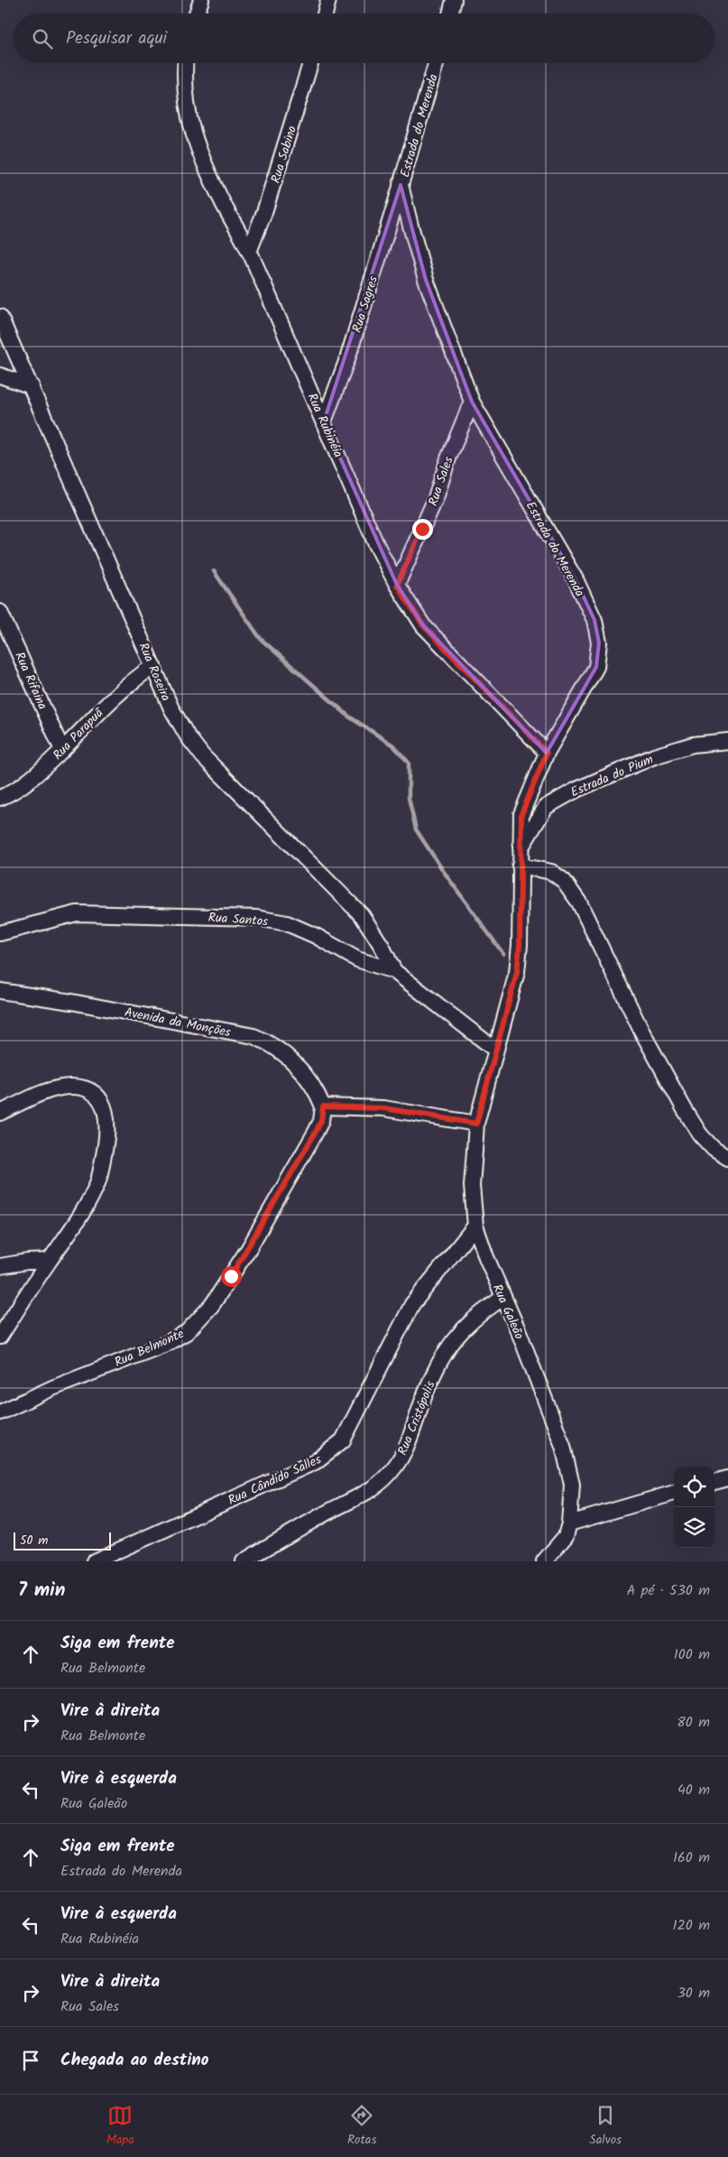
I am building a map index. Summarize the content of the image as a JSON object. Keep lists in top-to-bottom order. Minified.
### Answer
{"streets":{"street":["Estrada do Merenda","Rua Sabino","Rua Sagres","Rua Rubinéia","Rua Sales","Rua Roseira","Rua Rifaina","Rua Parapuã","Estrada do Pium","Rua Santos","Avenida da Monções","Rua Galeão","Rua Belmonte","Rua Cristópolis","Rua Cândido Salles"]},"crossings":[["Estrada do Merenda","Rua Sagres"],["Estrada do Merenda","Rua Rubinéia"],["Estrada do Merenda","Rua Sales"],["Estrada do Merenda","Estrada do Pium"],["Estrada do Merenda","Rua Santos"],["Estrada do Merenda","Rua Galeão"],["Rua Sabino","Rua Rubinéia"],["Rua Sagres","Rua Rubinéia"],["Rua Rubinéia","Rua Sales"],["Rua Roseira","Rua Parapuã"],["Rua Roseira","Rua Santos"],["Rua Rifaina","Rua Parapuã"],["Rua Santos","Rua Galeão"],["Avenida da Monções","Rua Belmonte"],["Rua Galeão","Rua Cristópolis"],["Rua Galeão","Rua Cândido Salles"]],"scale_bar":"50 m","page":{"search":"Pesquisar aqui","scale":"50 m","heading":["7 min","A pé · 530 m"],"list":[["Siga em frente","Rua Belmonte","100 m"],["Vire à direita","Rua Belmonte","80 m"],["Vire à esquerda","Rua Galeão","40 m"],["Siga em frente","Estrada do Merenda","160 m"],["Vire à esquerda","Rua Rubinéia","120 m"],["Vire à direita","Rua Sales","30 m"],"Chegada ao destino"],"nav":["Mapa","Rotas","Salvos"]}}
